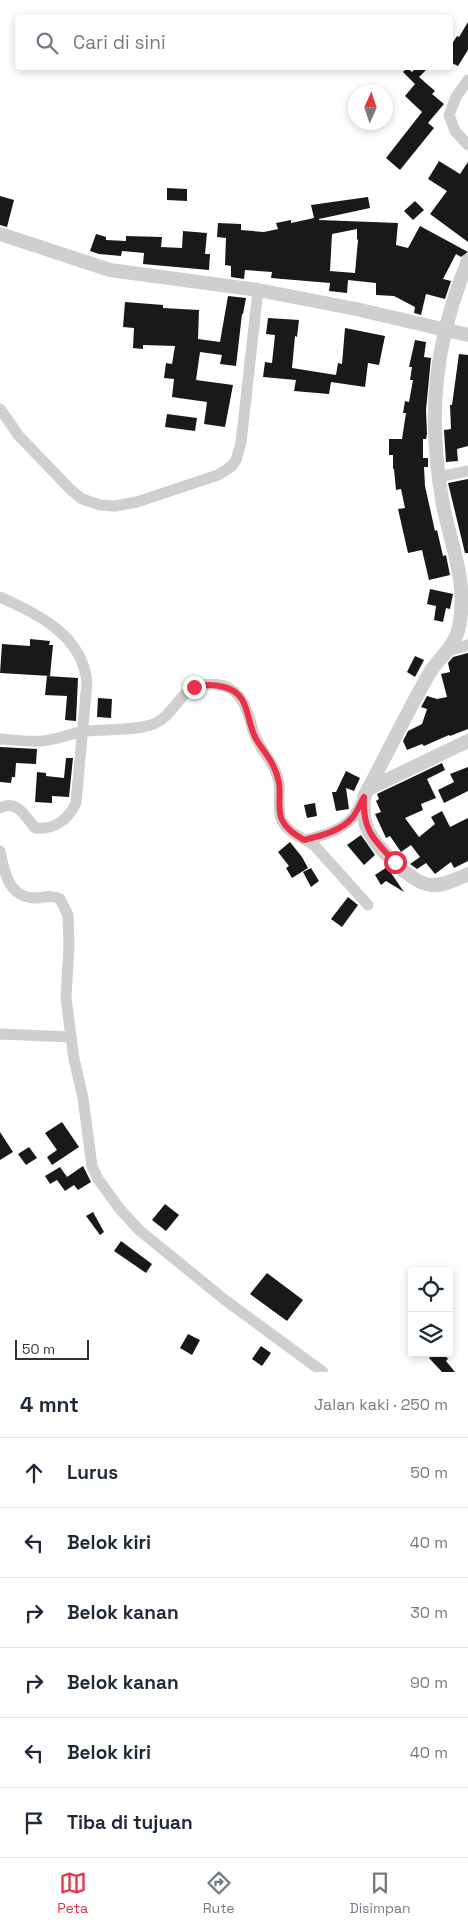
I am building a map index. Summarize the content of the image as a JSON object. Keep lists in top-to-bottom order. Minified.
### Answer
{"scale_bar":"50 m","north":"top","page":{"search":"Cari di sini","scale":"50 m","heading":["4 mnt","Jalan kaki · 250 m"],"list":[["Lurus","50 m"],["Belok kiri","40 m"],["Belok kanan","30 m"],["Belok kanan","90 m"],["Belok kiri","40 m"],"Tiba di tujuan"],"nav":["Peta","Rute","Disimpan"]}}
